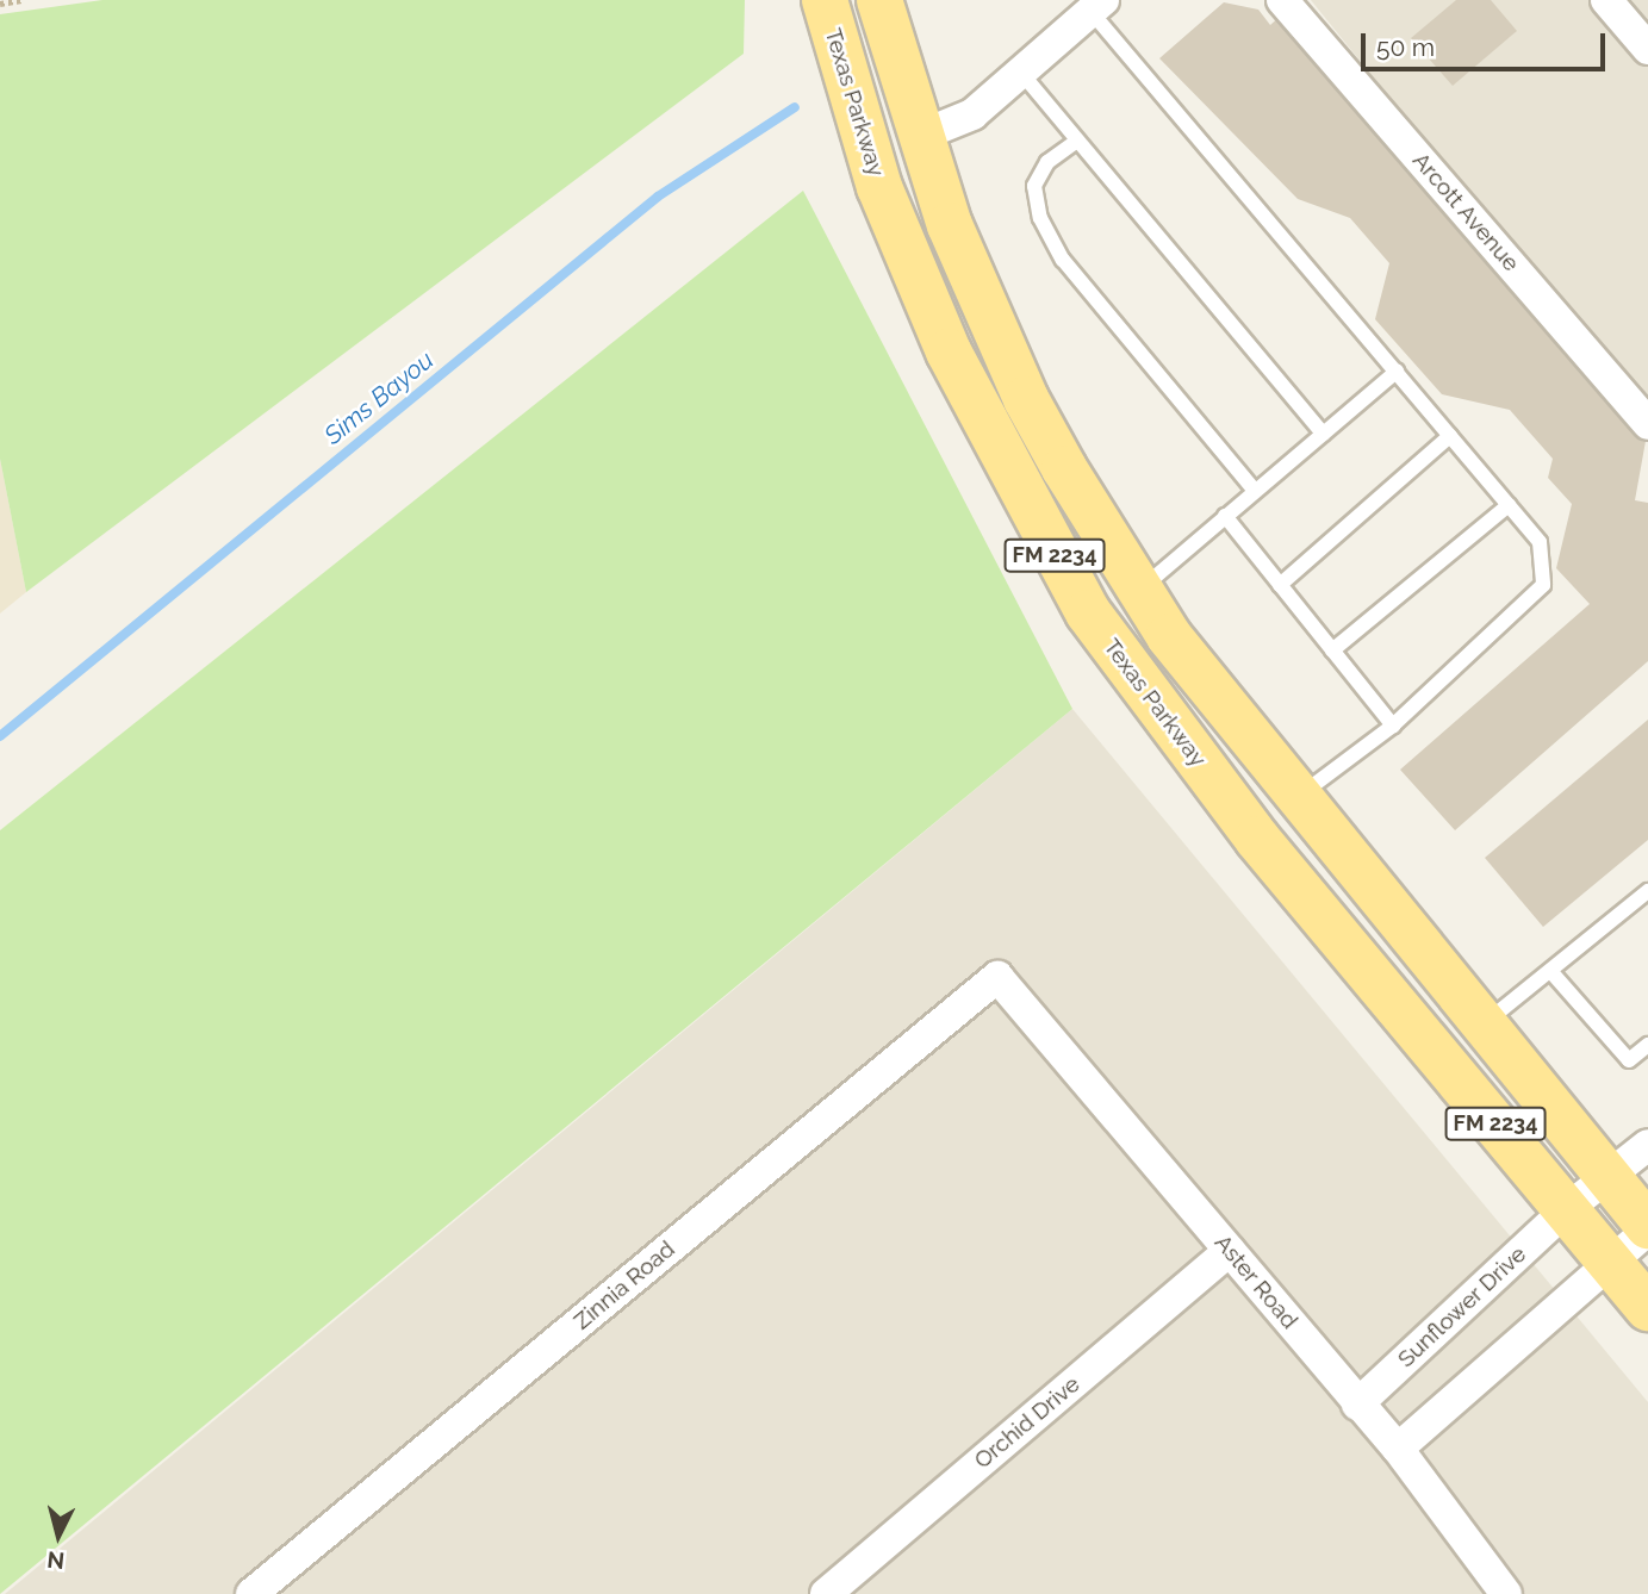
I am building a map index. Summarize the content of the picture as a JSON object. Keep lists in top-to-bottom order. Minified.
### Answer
{"streets":{"main road":["Texas Parkway","FM 2234"],"street":["Arcott Avenue","Aster Road","Zinnia Road","Sunflower Drive","Orchid Drive"]},"crossings":[["Texas Parkway","Sunflower Drive"],["FM 2234","Sunflower Drive"],["Aster Road","Zinnia Road"],["Aster Road","Sunflower Drive"],["Aster Road","Orchid Drive"]],"water":["Sims Bayou"],"scale_bar":"50 m","north":"bottom"}
